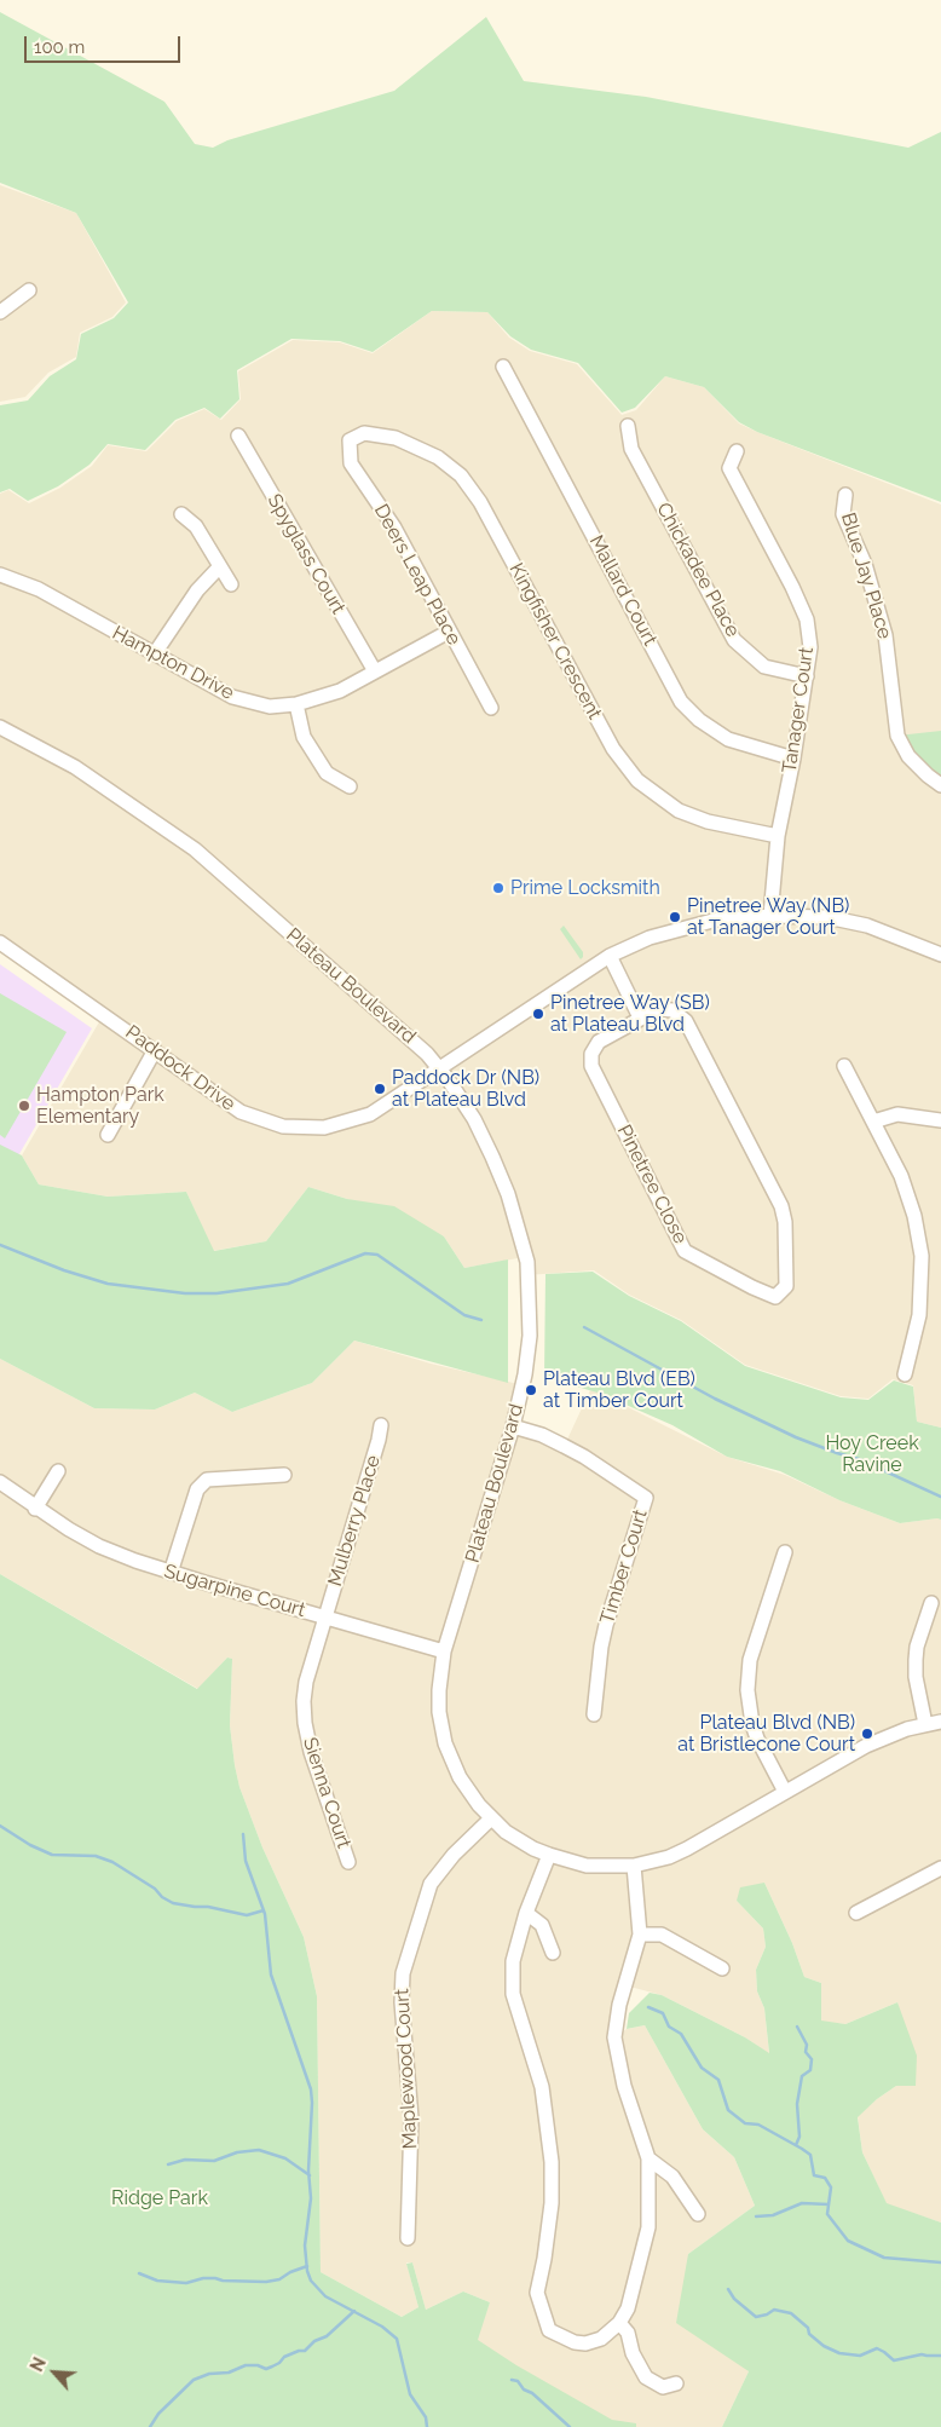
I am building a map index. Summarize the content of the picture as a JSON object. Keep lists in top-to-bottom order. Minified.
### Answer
{"streets":{"street":["Spyglass Court","Chickadee Place","Deers Leap Place","Blue Jay Place","Mallard Court","Kingfisher Crescent","Hampton Drive","Tanager Court","Plateau Boulevard","Paddock Drive","Pinetree Close","Mulberry Place","Timber Court","Sugarpine Court","Sienna Court","Maplewood Court"]},"crossings":[["Spyglass Court","Hampton Drive"],["Chickadee Place","Tanager Court"],["Deers Leap Place","Kingfisher Crescent"],["Deers Leap Place","Hampton Drive"],["Mallard Court","Tanager Court"],["Kingfisher Crescent","Tanager Court"],["Tanager Court","Paddock Drive"],["Plateau Boulevard","Paddock Drive"],["Plateau Boulevard","Timber Court"],["Plateau Boulevard","Sugarpine Court"],["Plateau Boulevard","Maplewood Court"],["Mulberry Place","Sugarpine Court"],["Mulberry Place","Sienna Court"],["Sugarpine Court","Sienna Court"]],"parks":["Hoy Creek Ravine","Ridge Park"],"places":["Prime Locksmith","Pinetree Way (NB) at Tanager Court","Pinetree Way (SB) at Plateau Blvd","Paddock Dr (NB) at Plateau Blvd","Hampton Park Elementary","Plateau Blvd (EB) at Timber Court","Plateau Blvd (NB) at Bristlecone Court"],"scale_bar":"100 m","north":"top left"}
